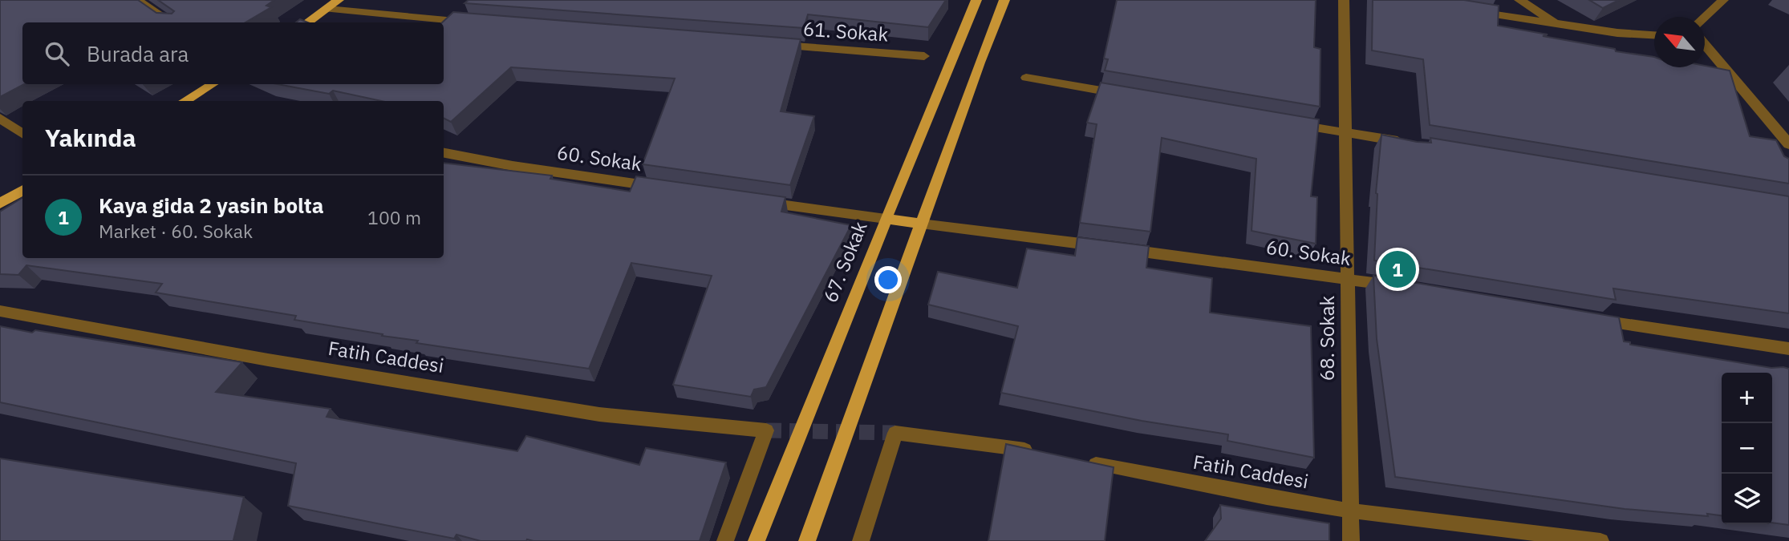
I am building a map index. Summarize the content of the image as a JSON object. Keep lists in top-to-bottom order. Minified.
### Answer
{"streets":{"main road":["67. Sokak"],"street":["61. Sokak","60. Sokak","68. Sokak","Fatih Caddesi"]},"crossings":[["60. Sokak","68. Sokak"],["68. Sokak","Fatih Caddesi"]],"north":"top left","page":{"search":"Burada ara","heading":"Yakında","list":[{"mark":"1","name":"Kaya gida 2 yasin bolta","note":"Market · 60. Sokak","value":"100 m"}],"pins":"1","map_buttons":["+","−"]}}
